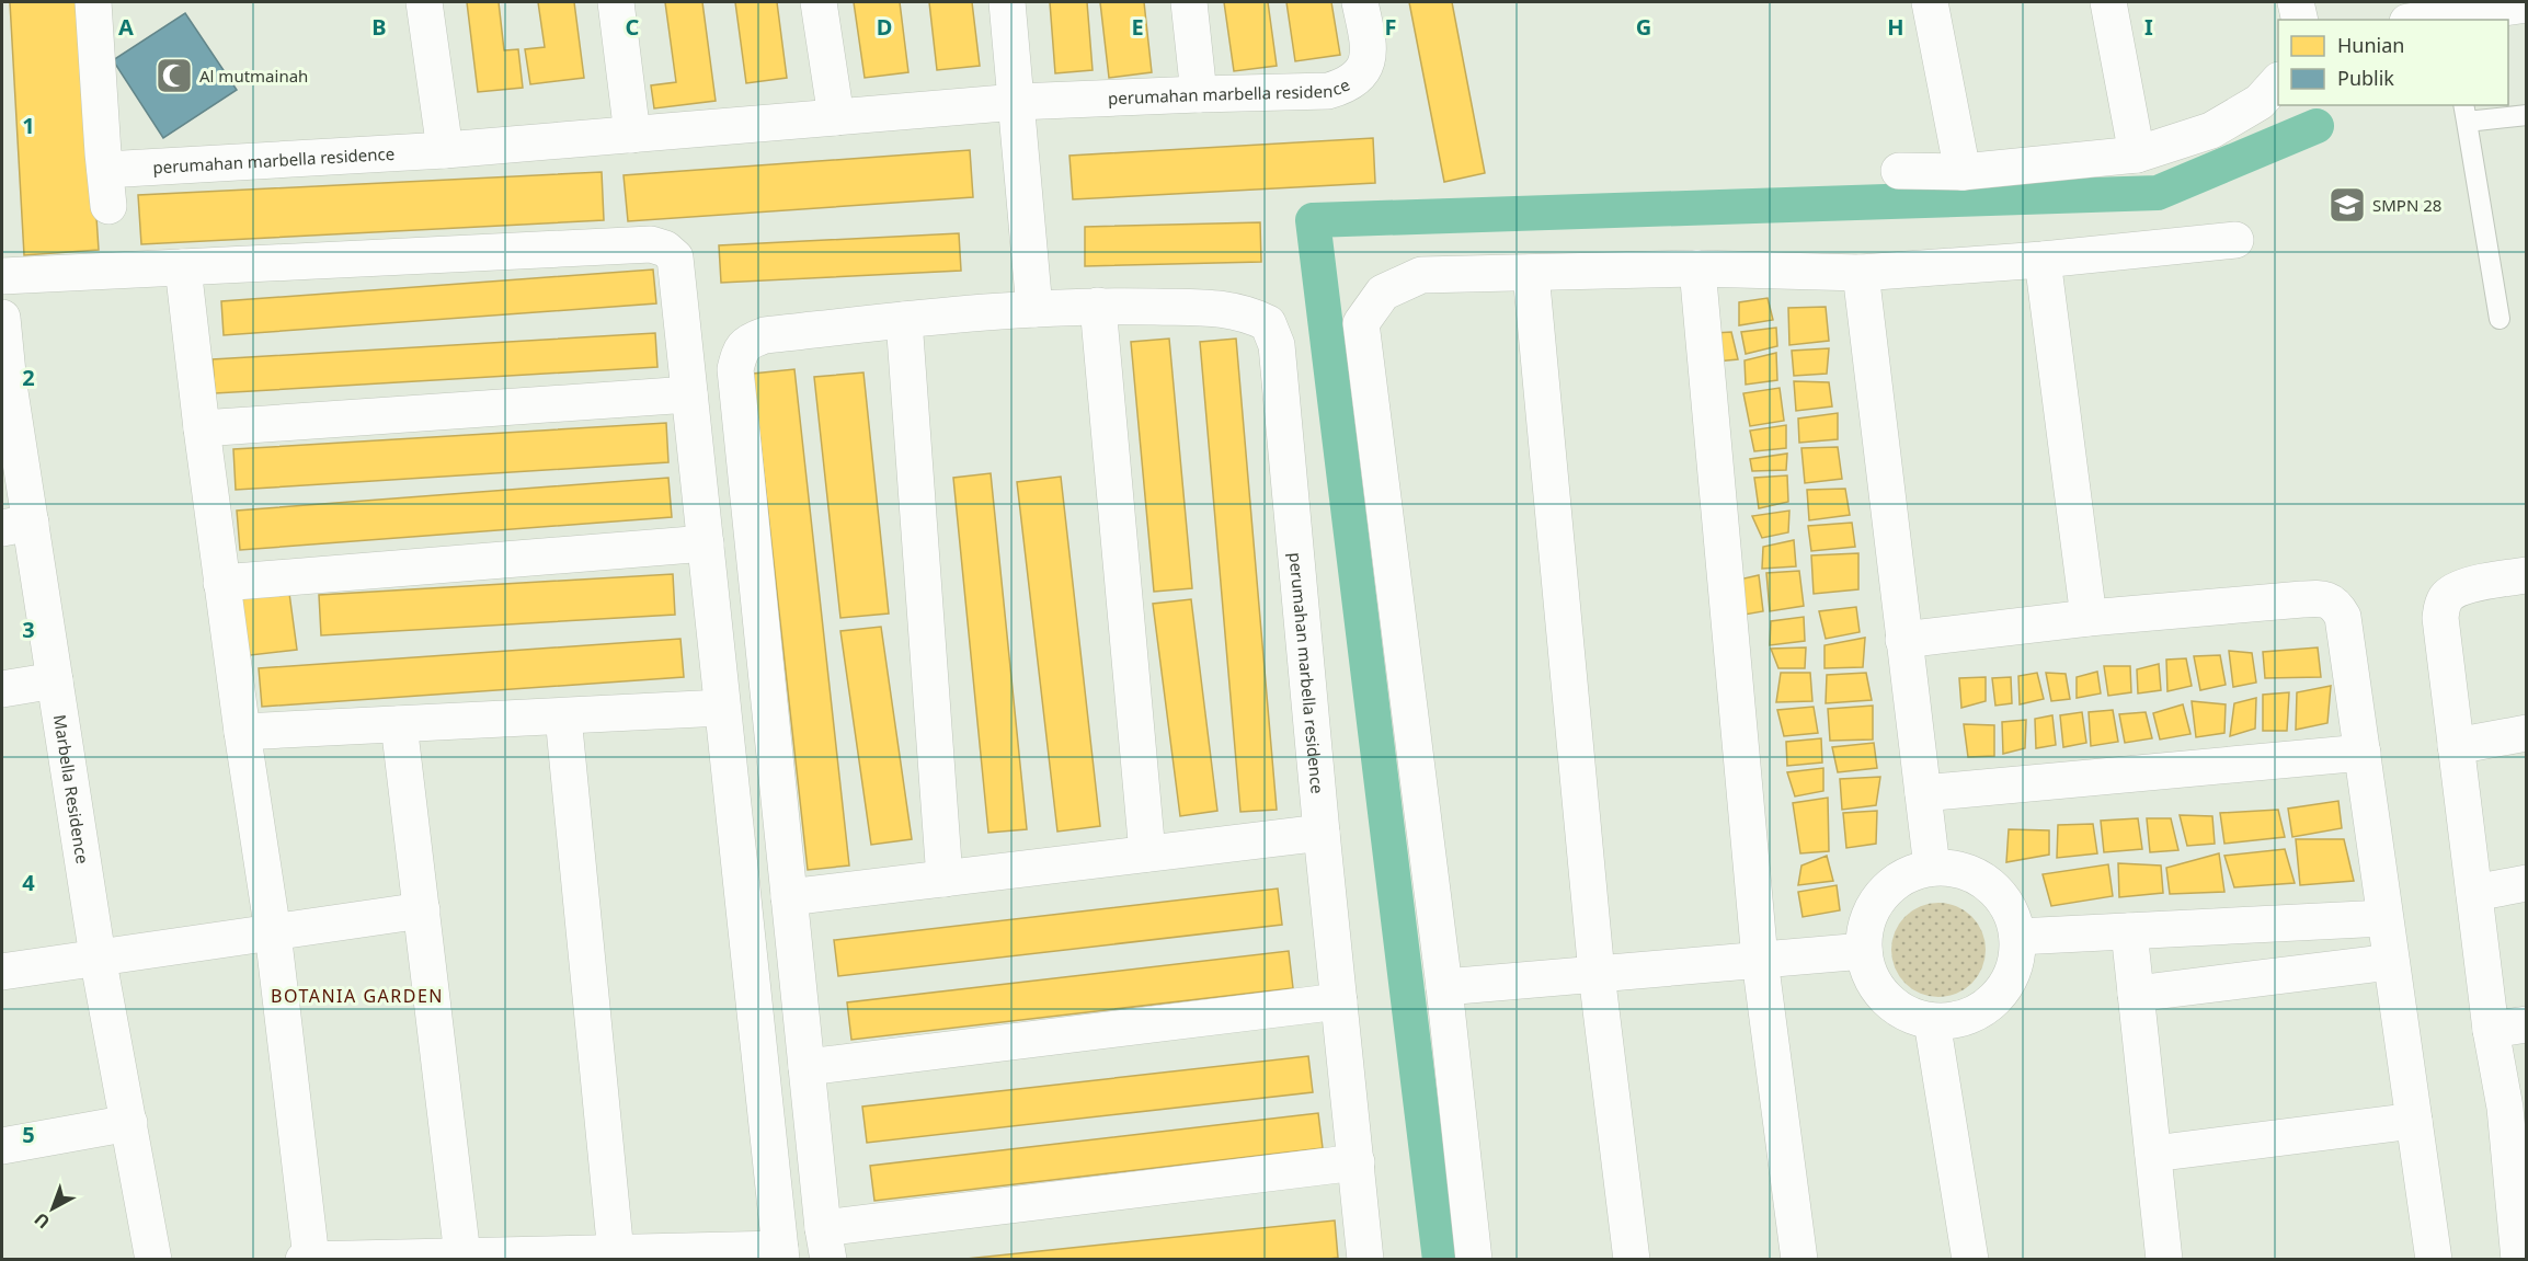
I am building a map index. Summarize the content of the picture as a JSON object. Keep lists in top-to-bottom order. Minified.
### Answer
{"streets":{"street":["perumahan marbella residence","Marbella Residence"]},"districts":["BOTANIA GARDEN"],"places":{"mosque":["Al mutmainah"],"school or university":["SMPN 28"]},"legend":["Hunian","Publik"],"north":"bottom left","grid":{"columns":["A","B","C","D","E","F","G","H","I"],"rows":["1","2","3","4","5"]}}
